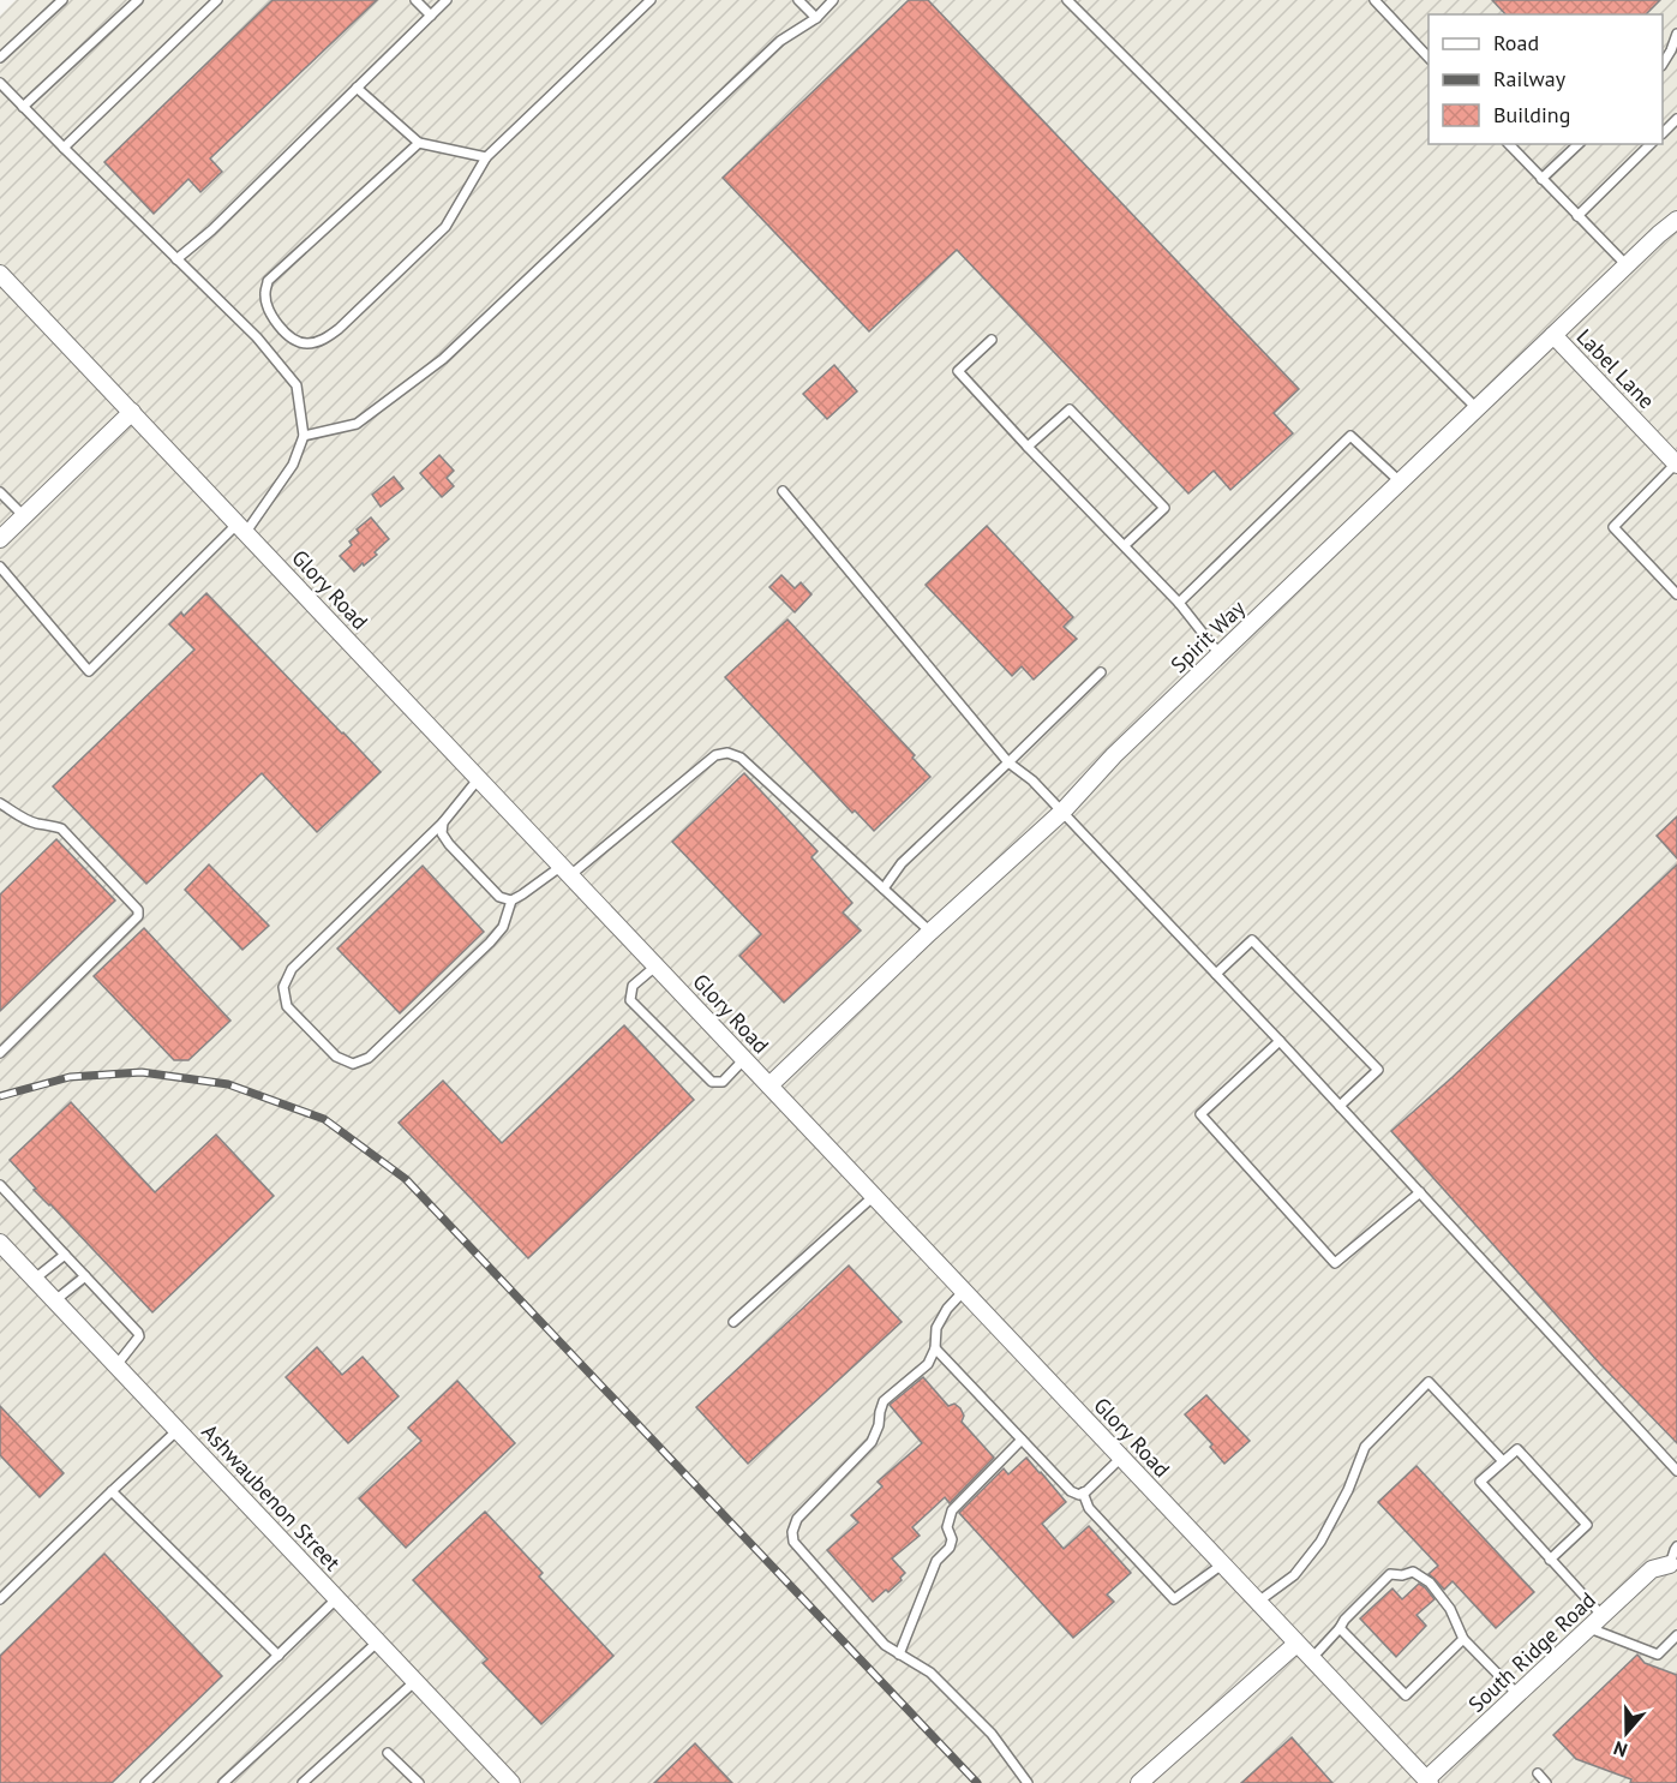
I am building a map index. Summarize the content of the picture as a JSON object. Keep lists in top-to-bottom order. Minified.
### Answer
{"streets":{"street":["Label Lane","Glory Road","Spirit Way","Ashwaubenon Street","South Ridge Road"]},"crossings":[["Label Lane","Spirit Way"],["Glory Road","Spirit Way"],["Glory Road","South Ridge Road"]],"legend":["Road","Railway","Building"],"north":"bottom"}
